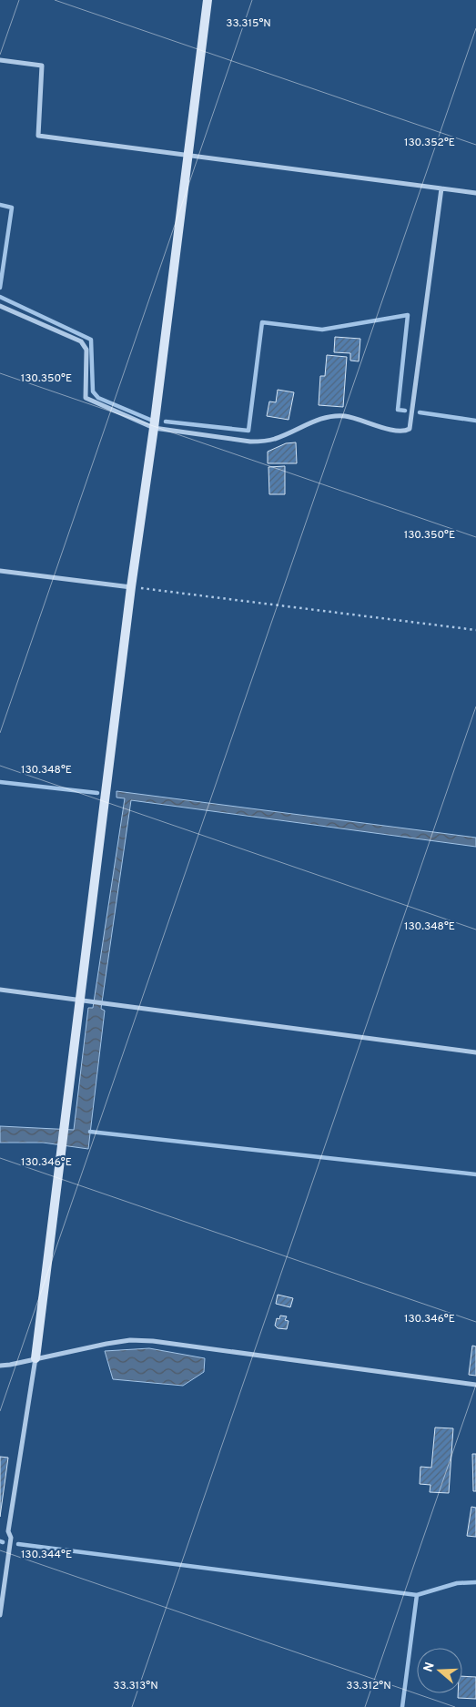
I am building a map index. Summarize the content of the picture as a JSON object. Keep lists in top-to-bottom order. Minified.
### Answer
{"north":"left","coordinates":["33.315°N","130.352°E","130.350°E","130.348°E","130.346°E","130.344°E","33.313°N","33.312°N"]}
